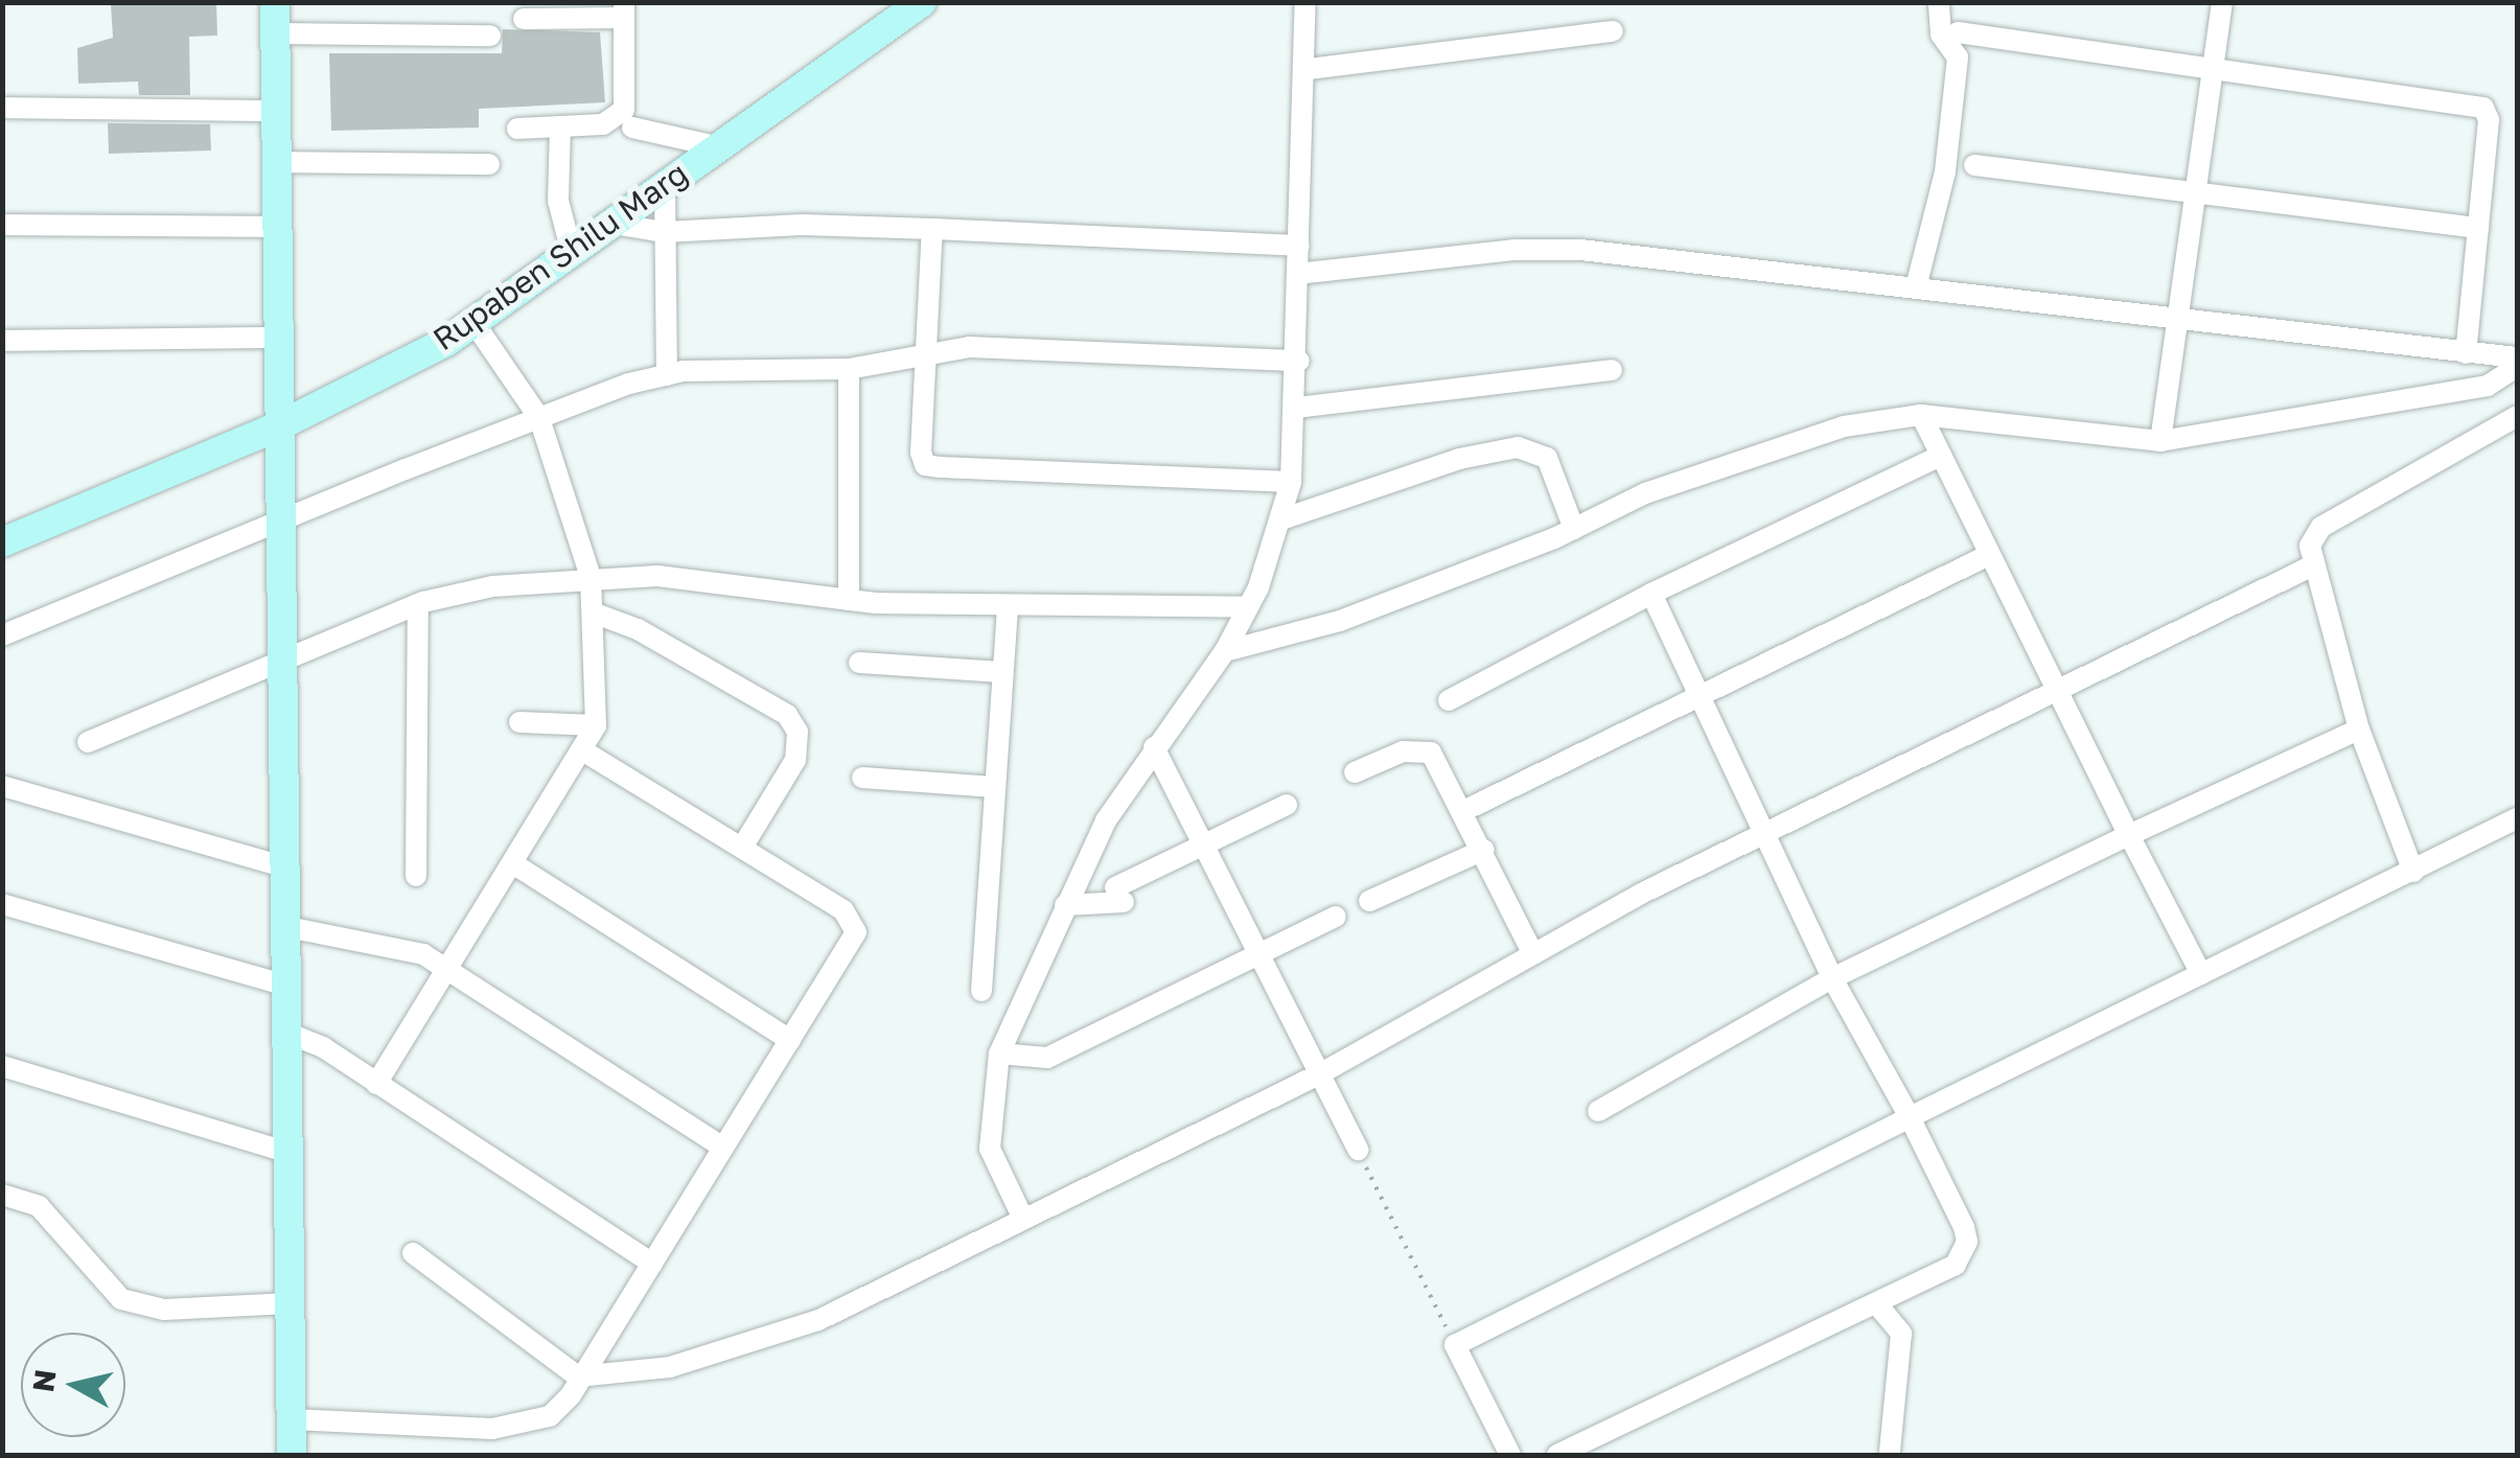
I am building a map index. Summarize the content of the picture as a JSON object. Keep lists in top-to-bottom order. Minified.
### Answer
{"streets":{"street":["Rupaben Shilu Marg"]},"north":"left"}
